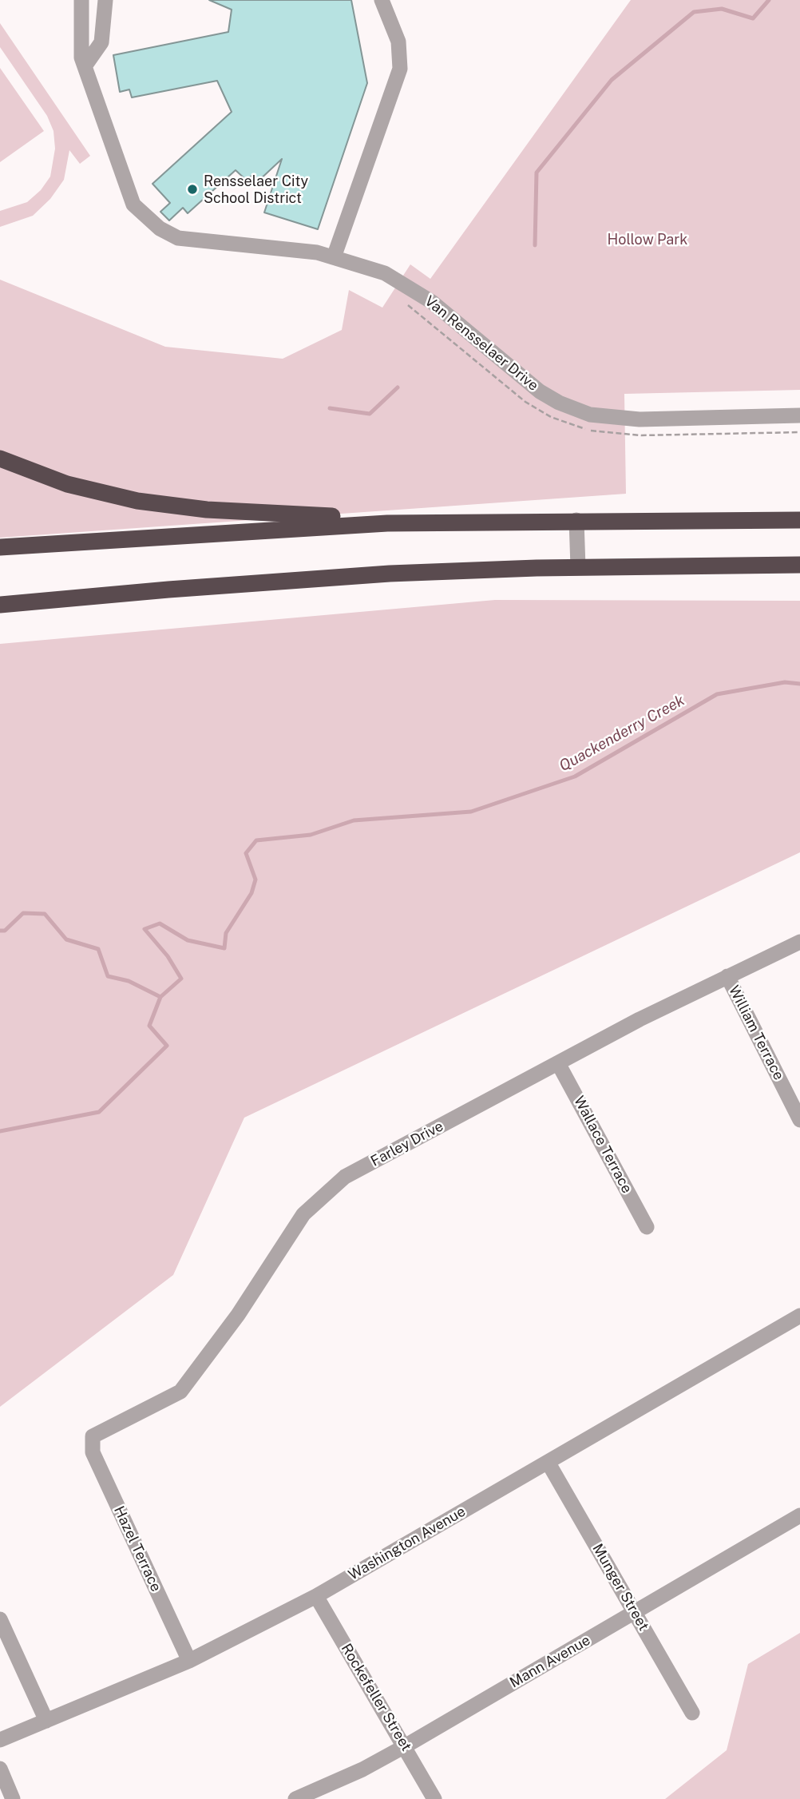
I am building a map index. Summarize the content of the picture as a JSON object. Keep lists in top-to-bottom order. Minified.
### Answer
{"streets":{"street":["Van Rensselaer Drive","William Terrace","Farley Drive","Wallace Terrace","Washington Avenue","Hazel Terrace","Munger Street","Mann Avenue","Rockefeller Street"]},"crossings":[["William Terrace","Farley Drive"],["Farley Drive","Wallace Terrace"],["Farley Drive","Hazel Terrace"],["Washington Avenue","Hazel Terrace"],["Washington Avenue","Munger Street"],["Washington Avenue","Rockefeller Street"],["Munger Street","Mann Avenue"],["Mann Avenue","Rockefeller Street"]],"water":["Quackenderry Creek"],"parks":["Hollow Park"],"places":["Rensselaer City School District"]}
